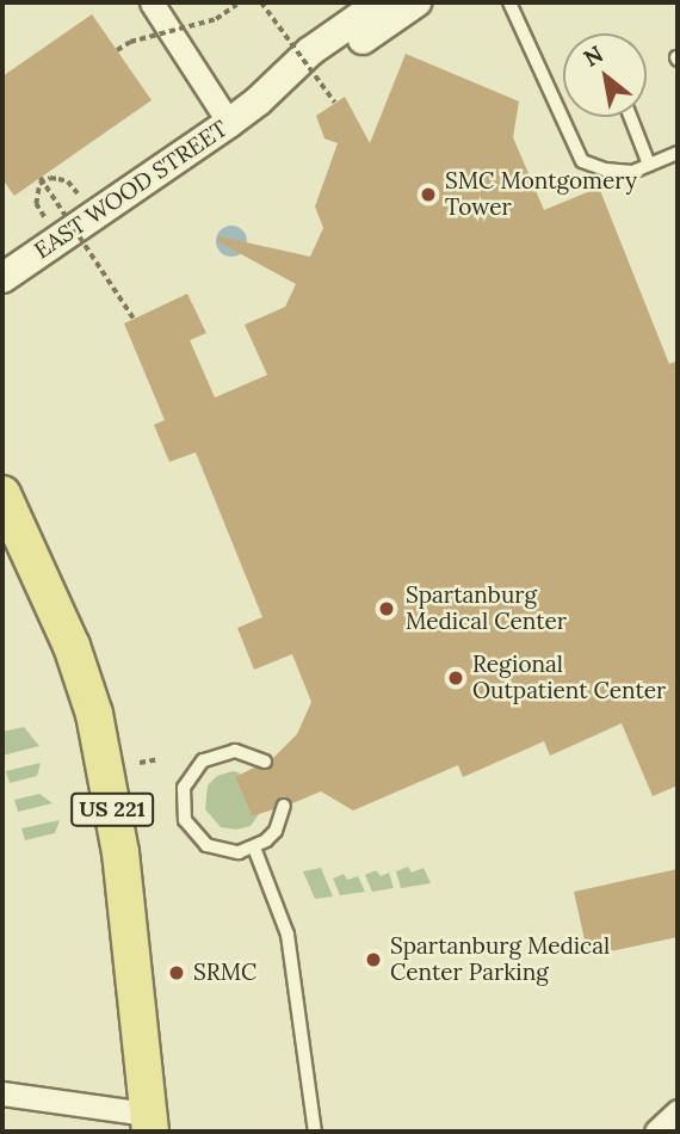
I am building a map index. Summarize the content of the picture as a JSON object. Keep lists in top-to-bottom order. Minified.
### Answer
{"streets":{"main road":["US 221"],"street":["EAST WOOD STREET"]},"places":["SMC Montgomery Tower","Spartanburg Medical Center","Regional Outpatient Center","Spartanburg Medical Center Parking","SRMC"],"north":"top left"}
